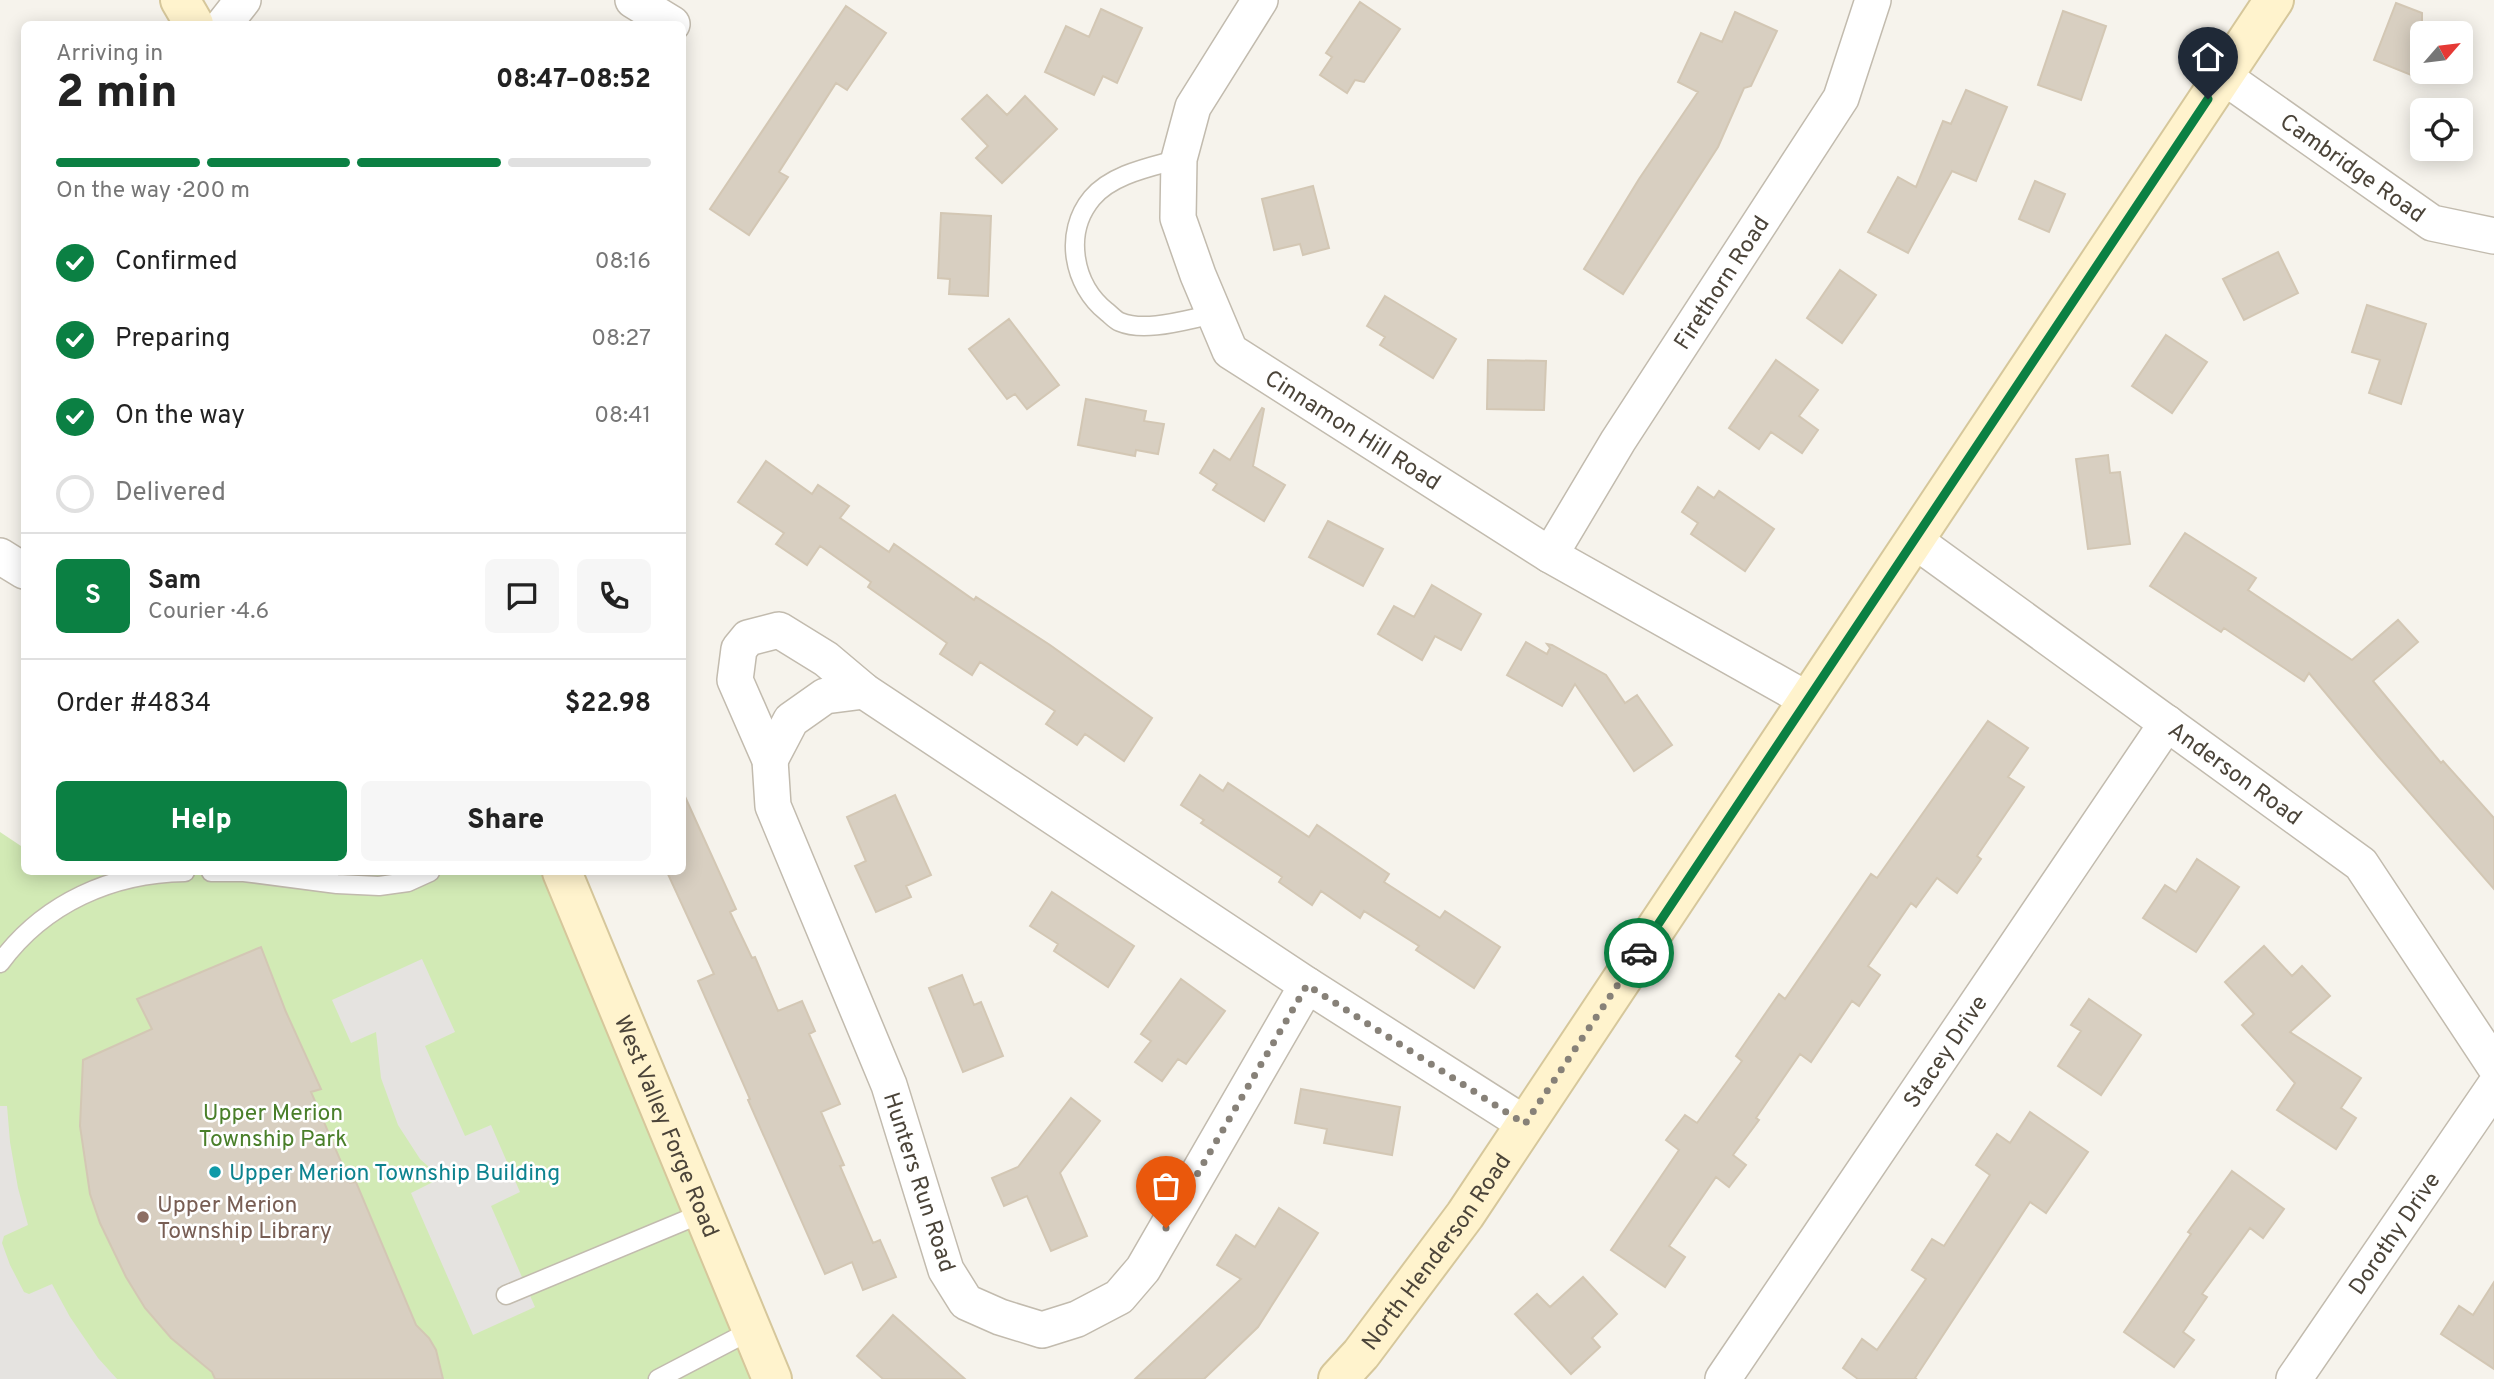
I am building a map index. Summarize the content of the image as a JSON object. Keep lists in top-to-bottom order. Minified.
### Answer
{"streets":{"street":["Cambridge Road","Firethorn Road","Cinnamon Hill Road","Anderson Road","Stacey Drive","West Valley Forge Road","Hunters Run Road","Dorothy Drive","North Henderson Road"]},"crossings":[["Cambridge Road","North Henderson Road"],["Firethorn Road","Cinnamon Hill Road"],["Cinnamon Hill Road","North Henderson Road"],["Anderson Road","Stacey Drive"],["Anderson Road","North Henderson Road"],["Hunters Run Road","North Henderson Road"]],"parks":["Upper Merion Township Park"],"places":["Upper Merion Township Building","Upper Merion Township Library"],"north":"top right","page":{"heading":["2 min","Arriving in","08:47–08:52"],"panel":["Sam","Courier · 4.6","Order #4834","$22.98"],"bar":"On the way · 200 m","list":[["Confirmed","08:16"],["Preparing","08:27"],["On the way","08:41"],"Delivered"],"round":"S","buttons":["Help","Share"]}}
